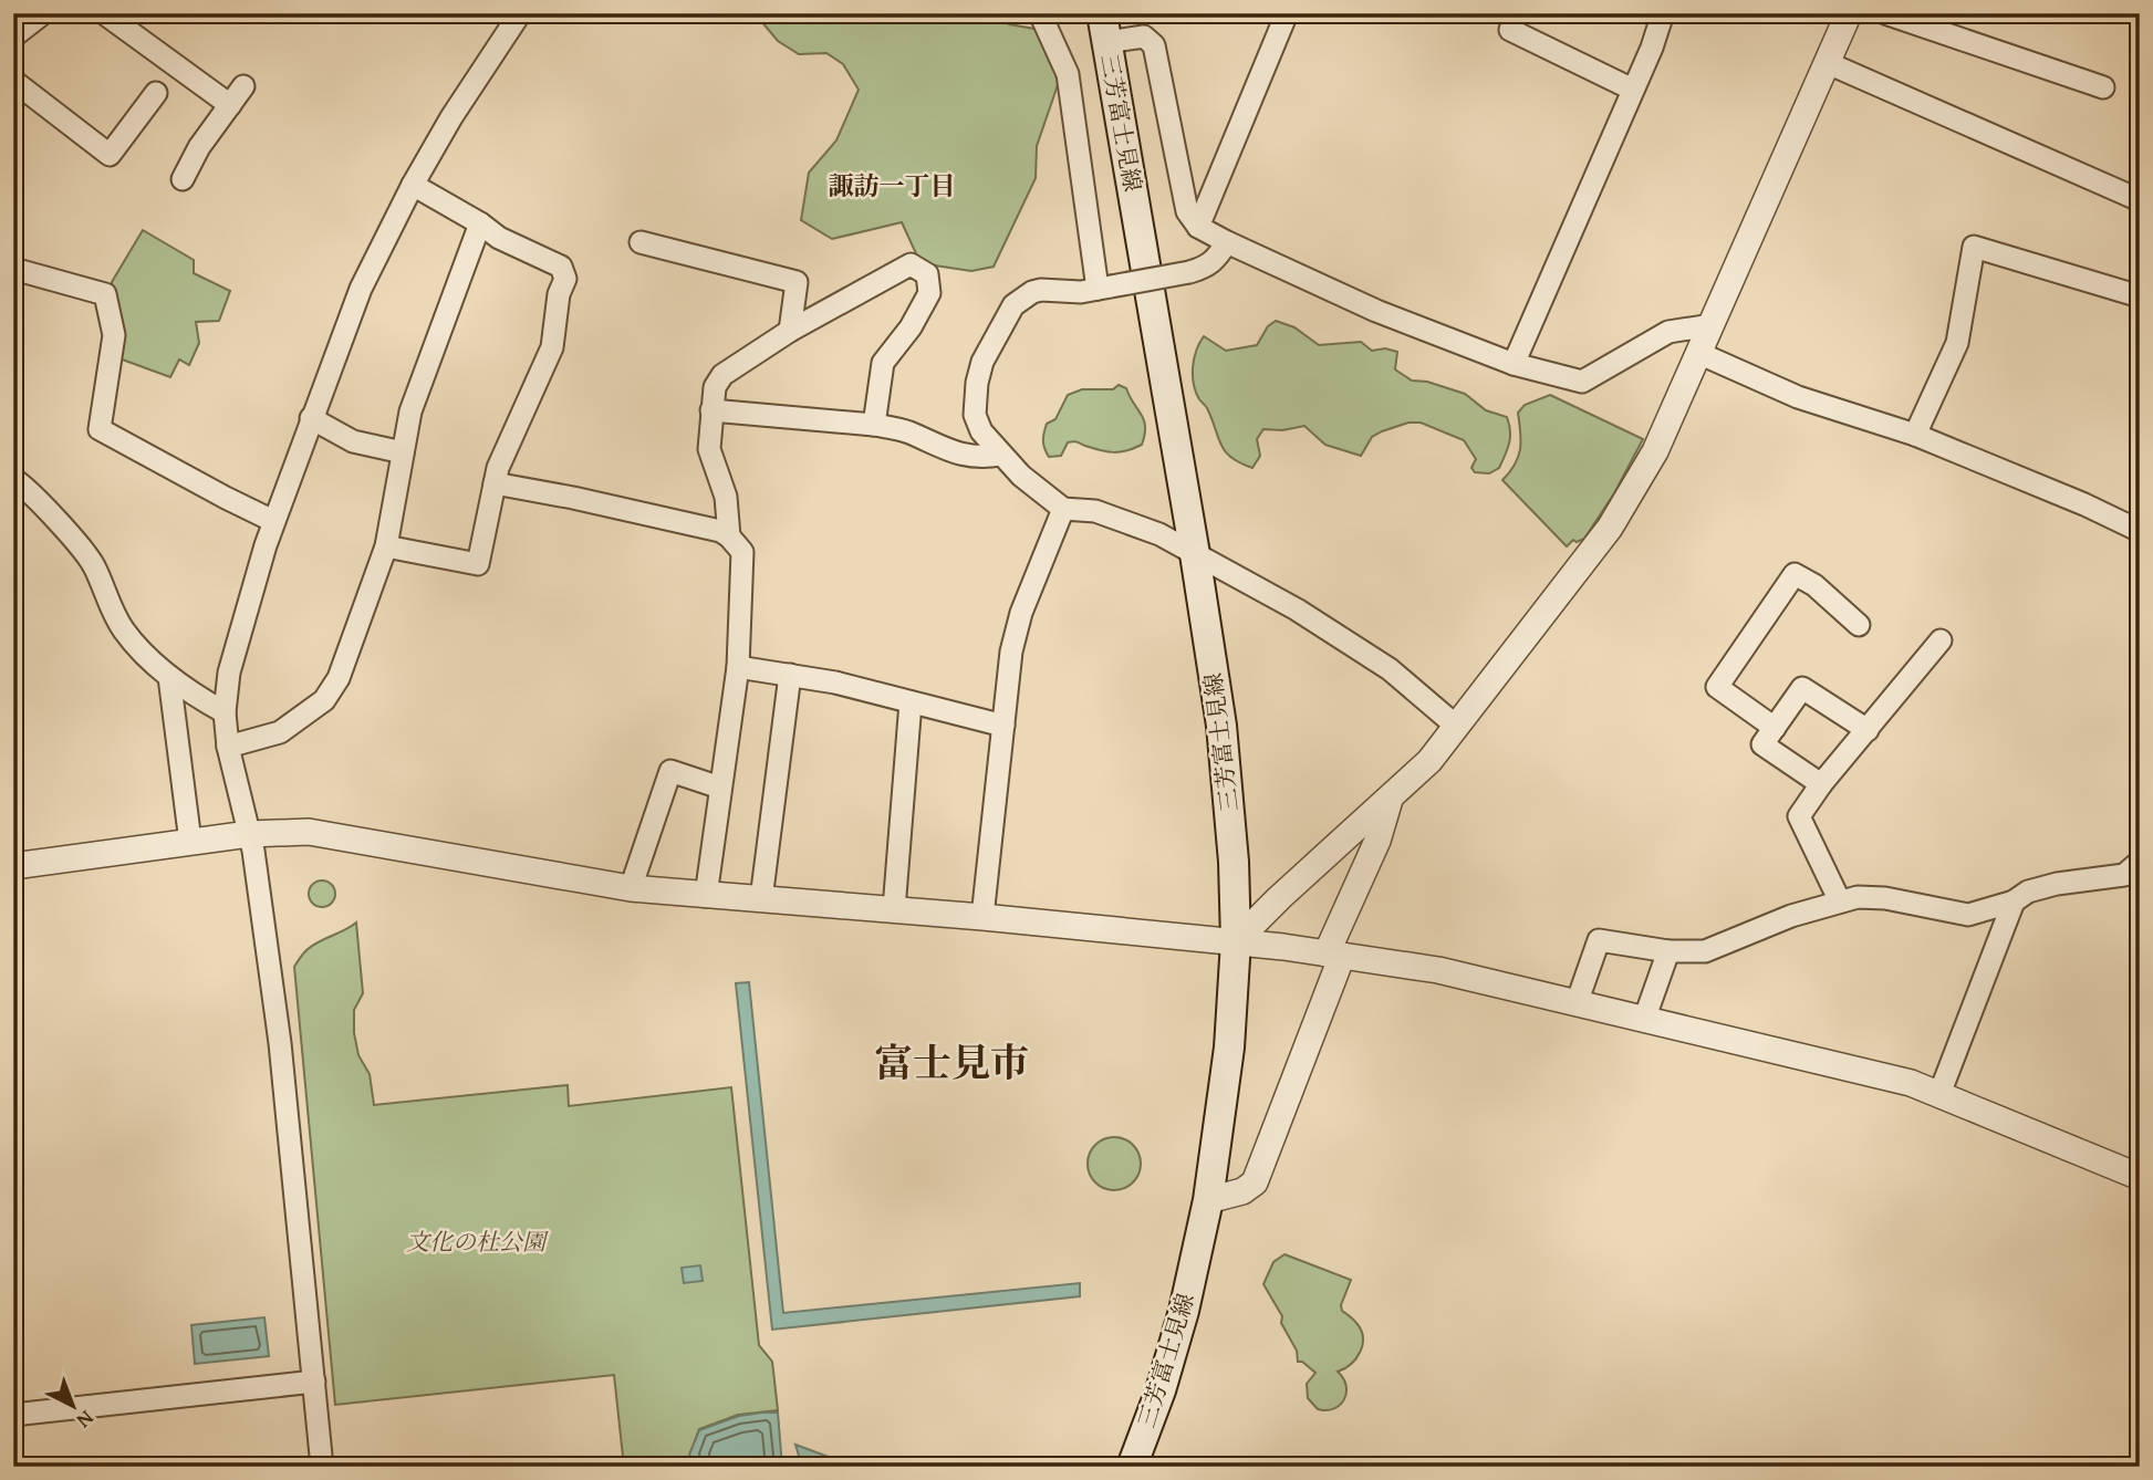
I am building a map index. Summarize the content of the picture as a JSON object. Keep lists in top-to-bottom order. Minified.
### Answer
{"streets":{"main road":["三芳富士見線"]},"districts":["諏訪一丁目","富士見市"],"parks":["文化の杜公園"],"north":"bottom right"}
